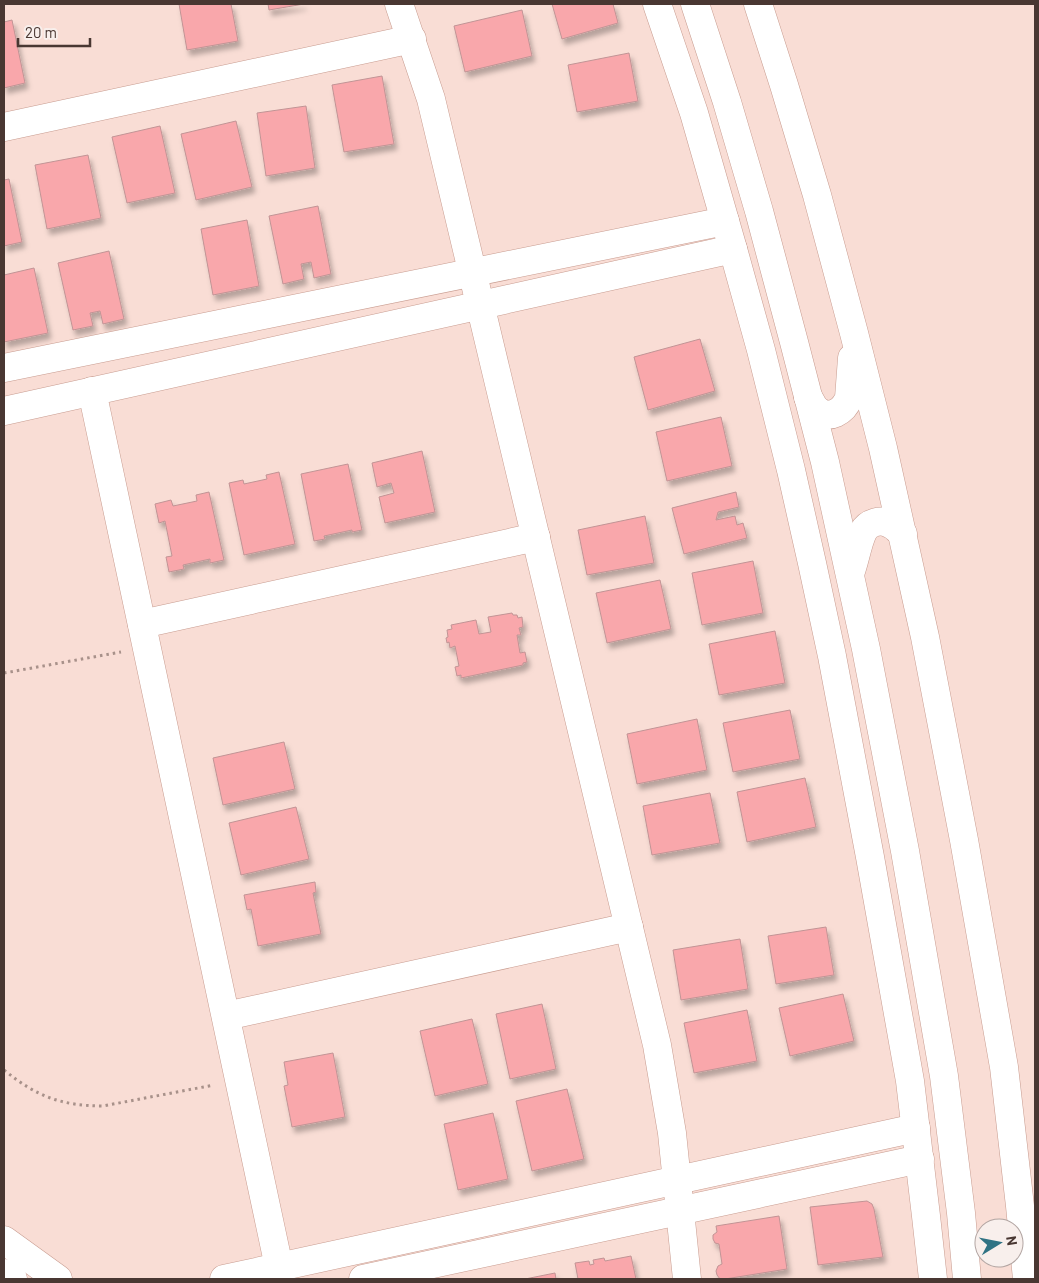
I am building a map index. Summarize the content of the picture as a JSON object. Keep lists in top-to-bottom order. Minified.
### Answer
{"scale_bar":"20 m","north":"right"}
